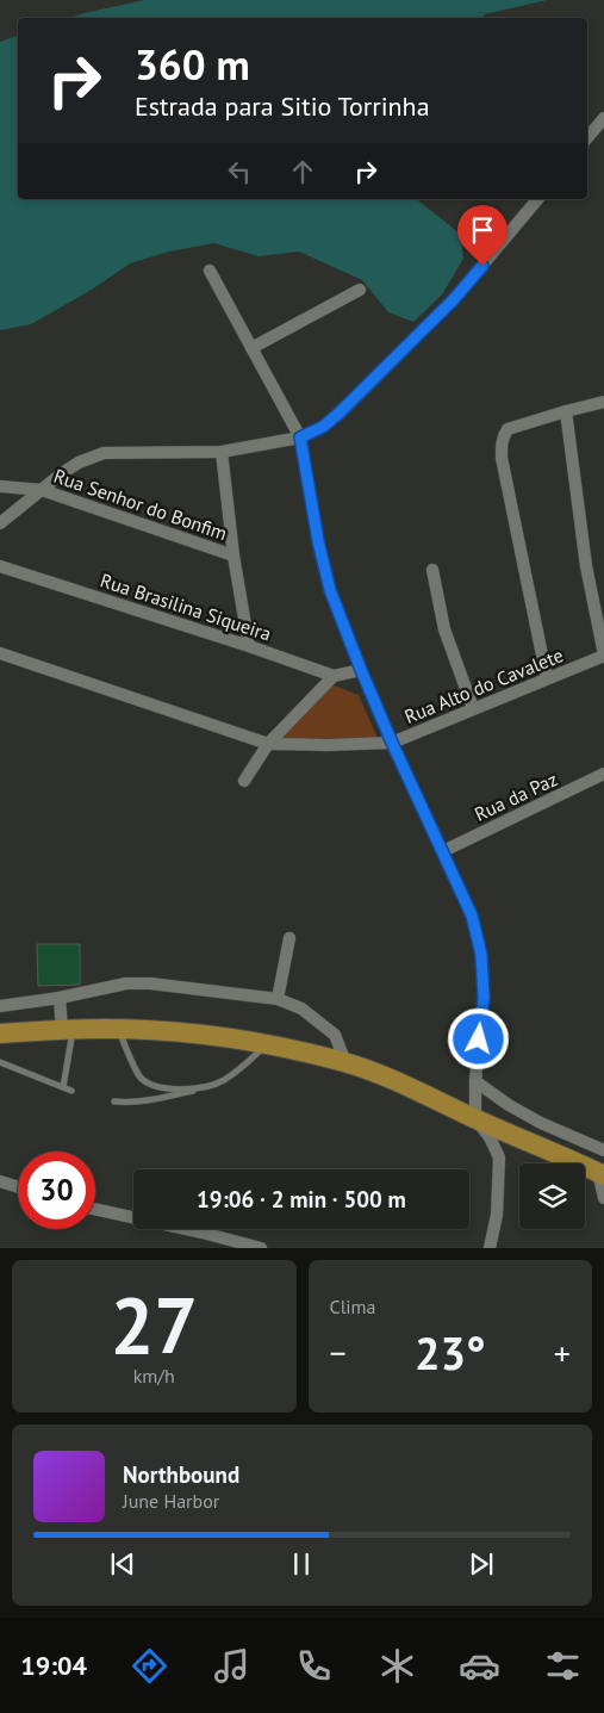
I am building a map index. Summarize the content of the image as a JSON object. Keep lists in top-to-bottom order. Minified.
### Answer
{"streets":{"street":["Rua Senhor do Bonfim","Rua Brasilina Siqueira","Rua Alto do Cavalete","Rua da Paz"]},"page":{"turn":["360 m","Estrada para Sitio Torrinha"],"limit":"30","trip":"19:06 · 2 min · 500 m","tile":[["27","km/h"],"Clima"],"heat":["−","23°","+"],"song":["Northbound","June Harbor"],"tabs":"19:04"}}
